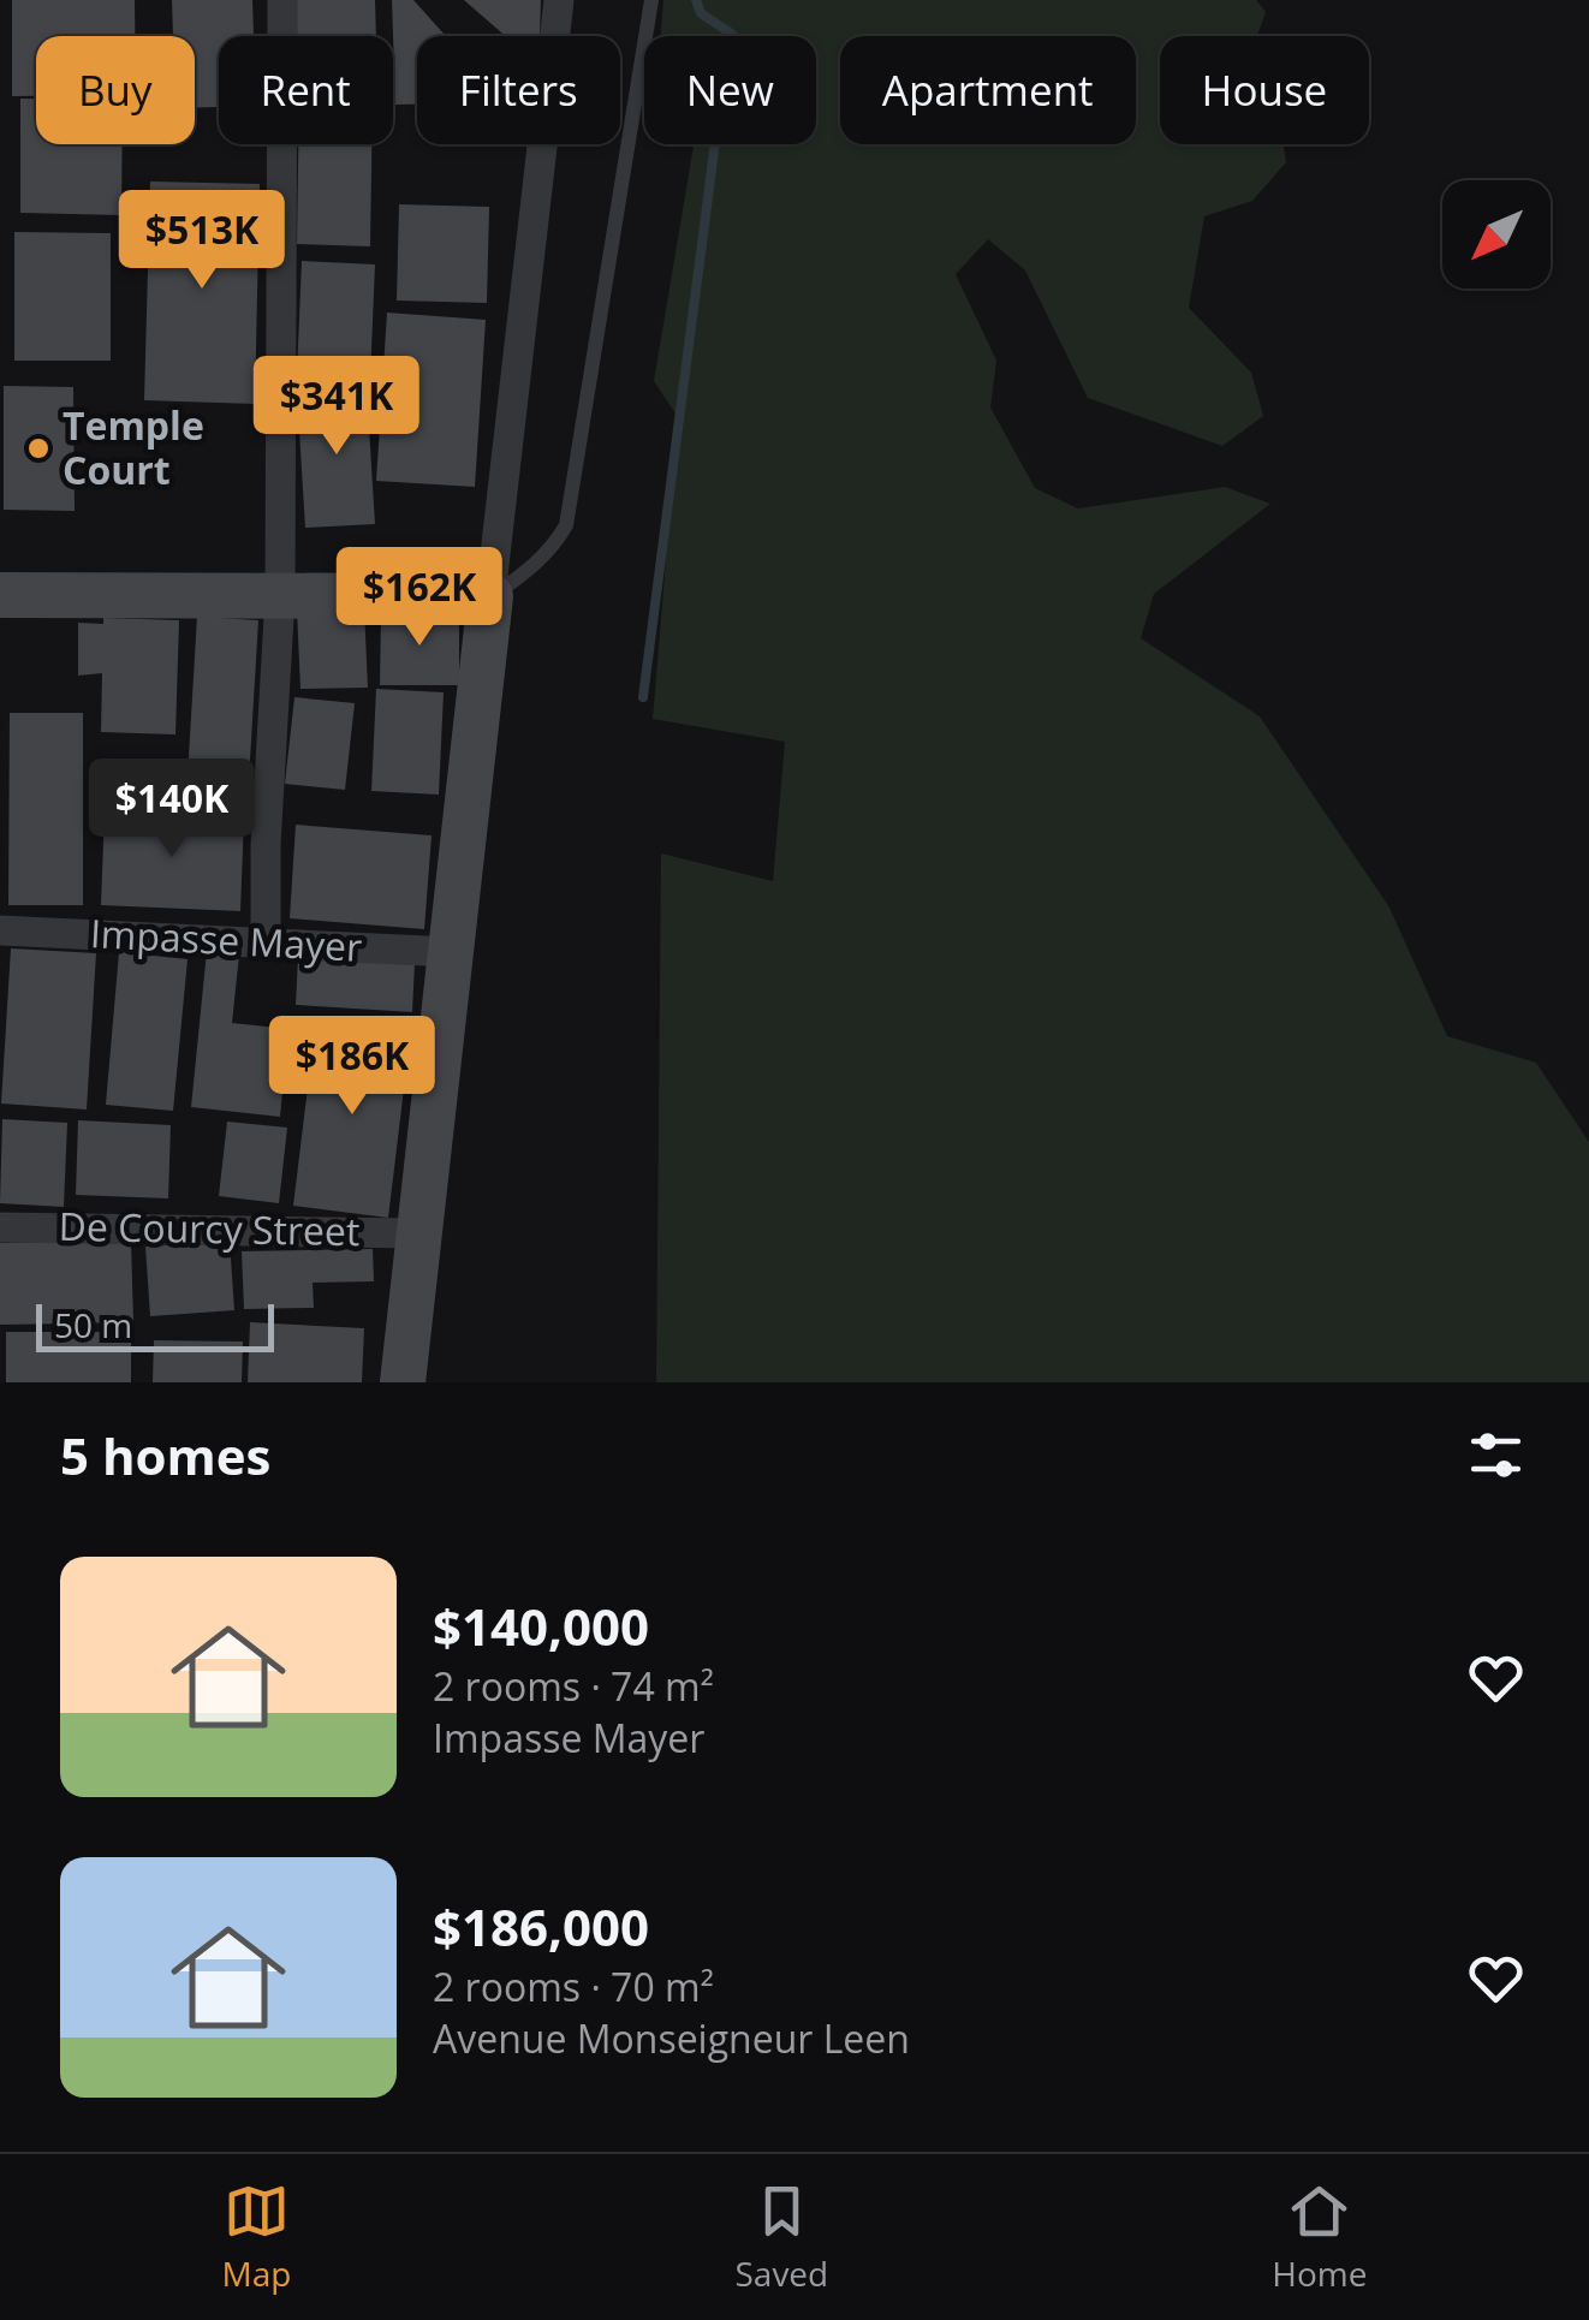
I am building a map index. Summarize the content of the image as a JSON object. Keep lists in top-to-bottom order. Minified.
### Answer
{"streets":{"street":["Impasse Mayer","De Courcy Street"]},"places":["Temple Court"],"scale_bar":"50 m","north":"bottom left","page":{"chip":["Buy","Rent","Filters","New","Apartment","House"],"price":["$513K","$341K","$162K","$140K","$186K"],"scale":"50 m","heading":"5 homes","list":[{"name":"$140,000","note":"2 rooms · 74 m² · Impasse Mayer"},{"name":"$186,000","note":"2 rooms · 70 m² · Avenue Monseigneur Leen"}],"tabs":["Map","Saved","Home"]}}
